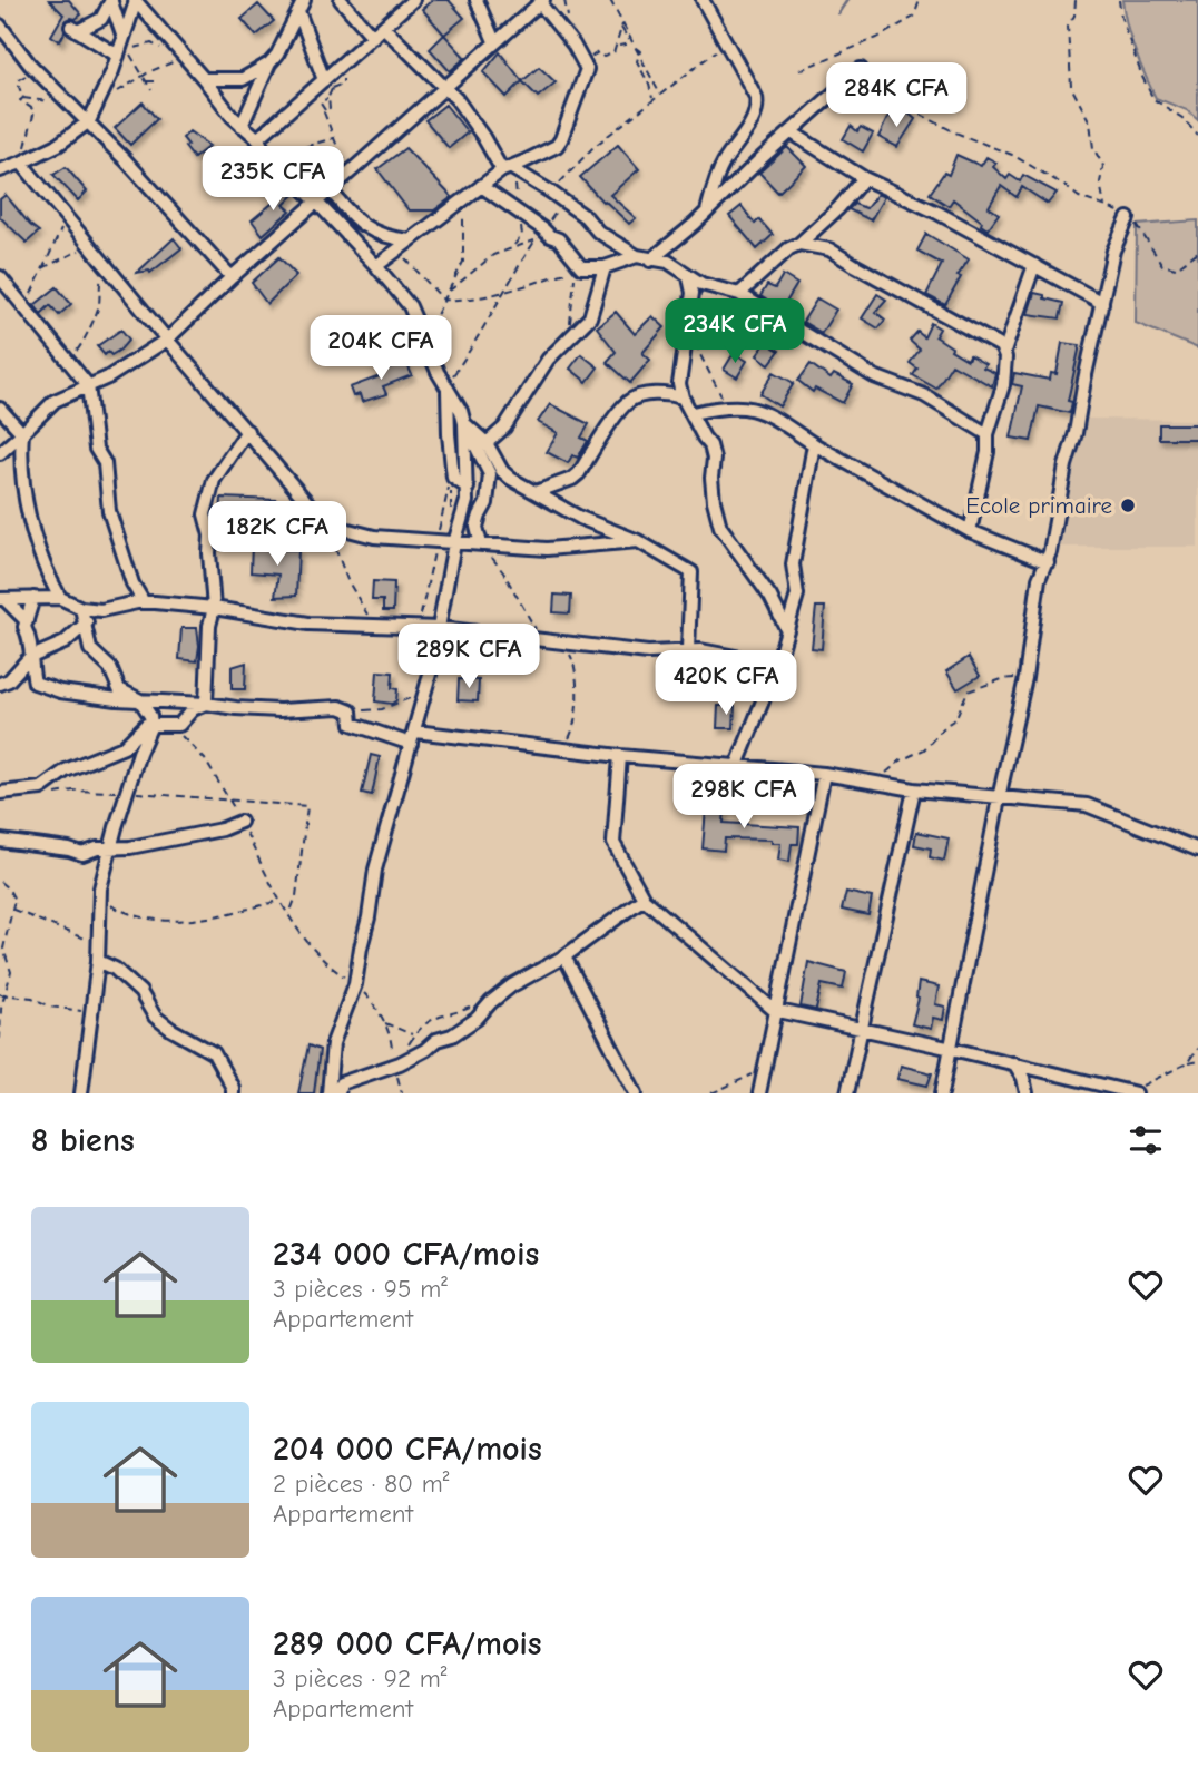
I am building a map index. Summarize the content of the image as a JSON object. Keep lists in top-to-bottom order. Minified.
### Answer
{"places":["Ecole primaire"],"page":{"price":["284K CFA","235K CFA","234K CFA","204K CFA","182K CFA","289K CFA","420K CFA","298K CFA"],"heading":"8 biens","list":[{"name":"234 000 CFA/mois","note":"3 pièces · 95 m² · Appartement"},{"name":"204 000 CFA/mois","note":"2 pièces · 80 m² · Appartement"},{"name":"289 000 CFA/mois","note":"3 pièces · 92 m² · Appartement"}]}}
